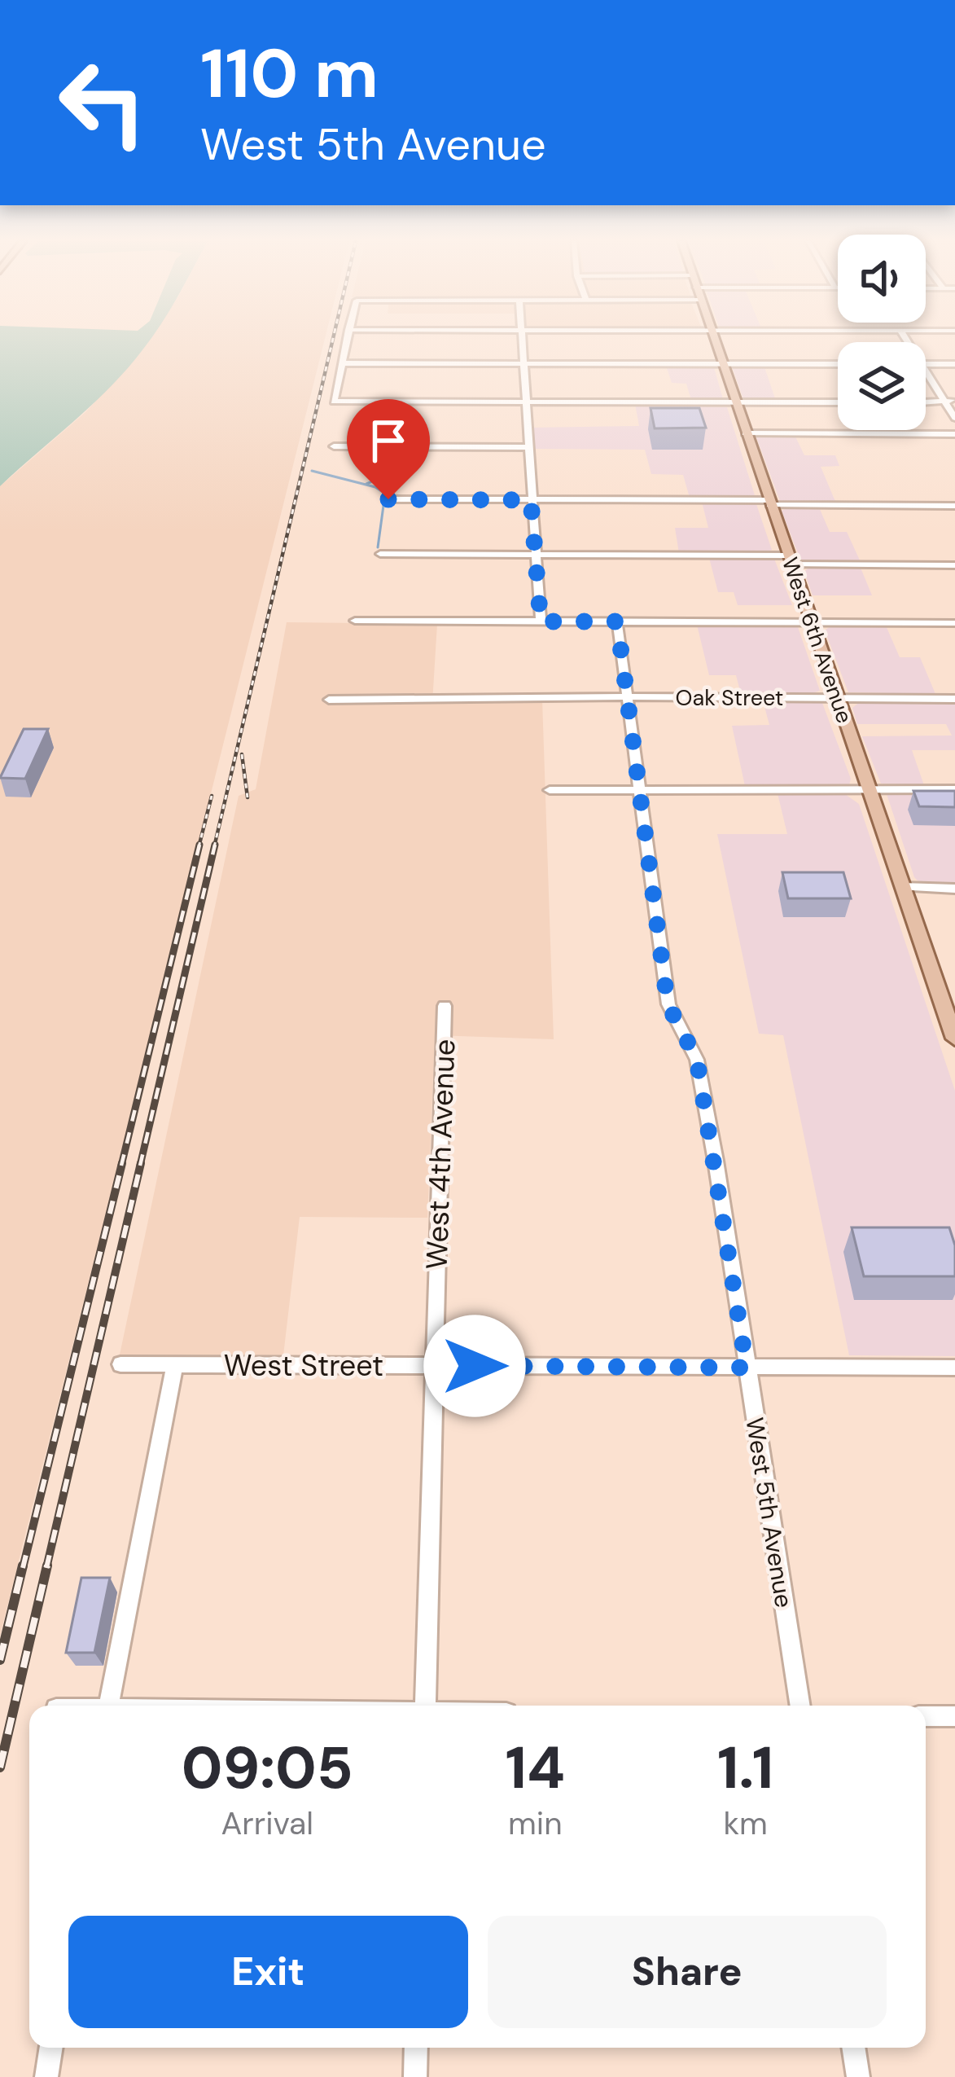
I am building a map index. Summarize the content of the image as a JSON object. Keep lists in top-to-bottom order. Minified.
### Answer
{"streets":{"main road":["West 6th Avenue"],"street":["Oak Street","West 4th Avenue","West Street","West 5th Avenue"]},"crossings":[["West 6th Avenue","Oak Street"],["Oak Street","West 5th Avenue"],["West 4th Avenue","West Street"],["West Street","West 5th Avenue"]],"page":{"turn":["110 m","West 5th Avenue"],"eta":["09:05","Arrival","14","min","1.1","km"],"buttons":["Exit","Share"]}}
